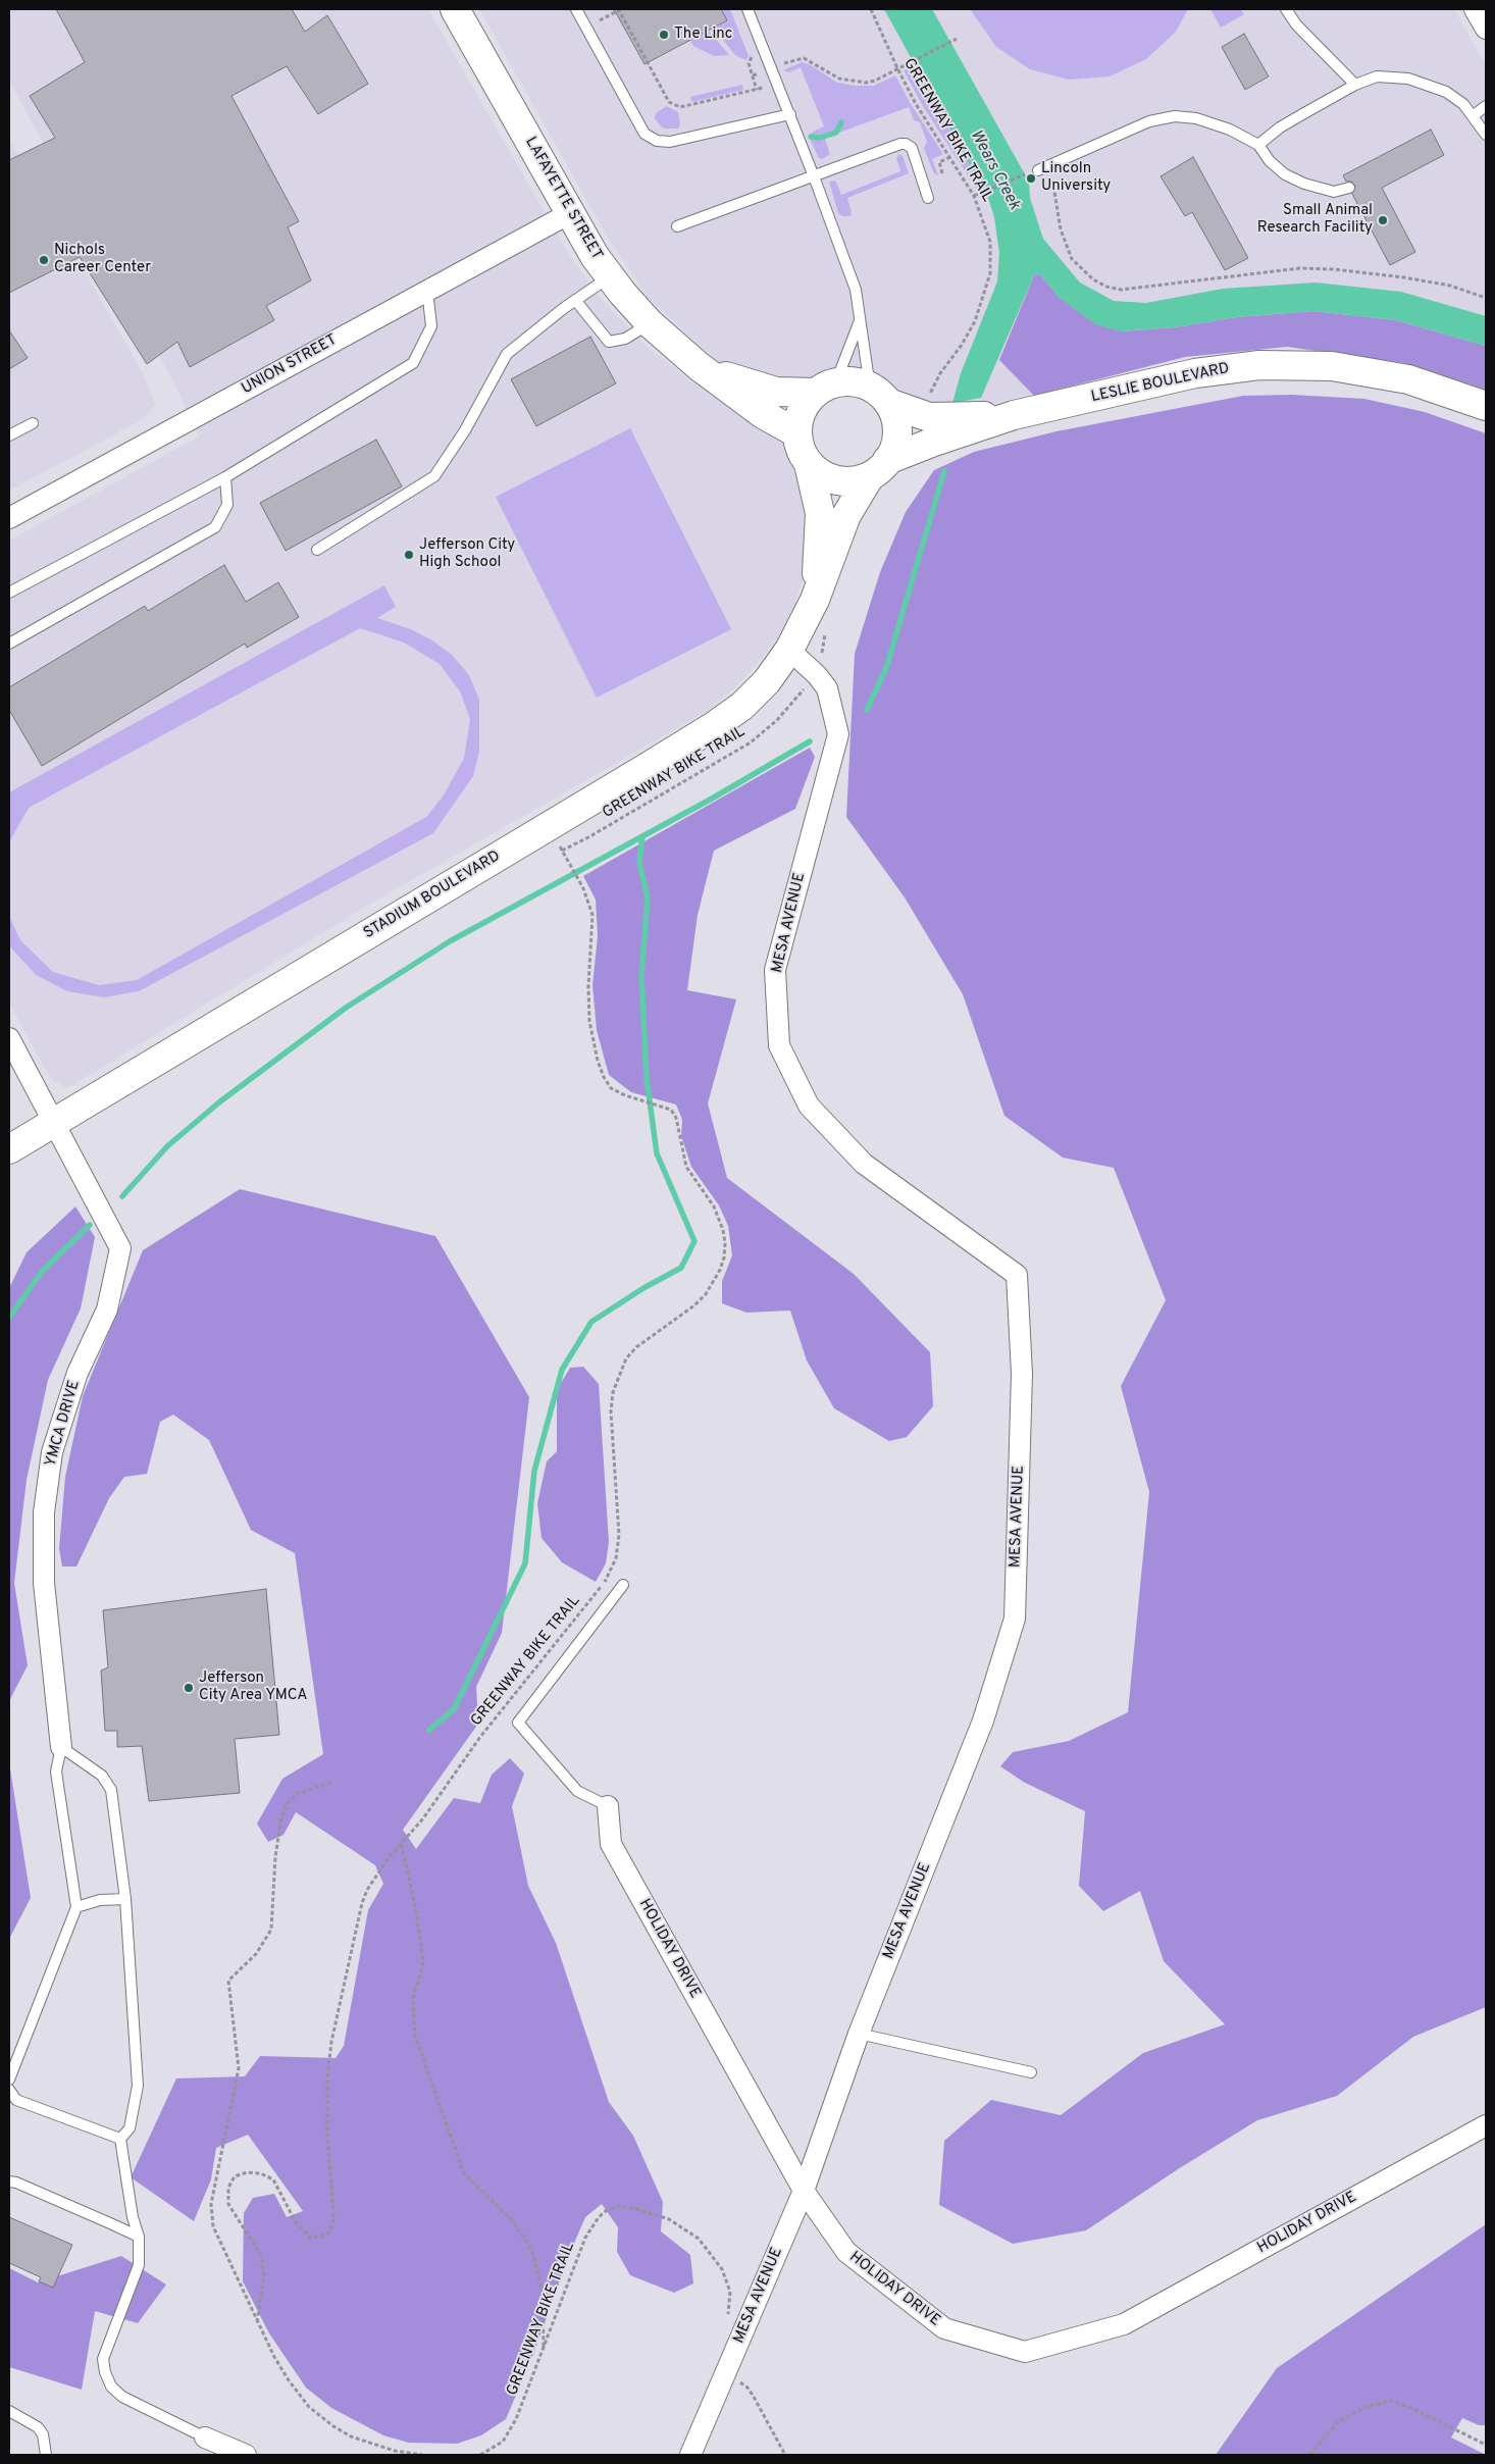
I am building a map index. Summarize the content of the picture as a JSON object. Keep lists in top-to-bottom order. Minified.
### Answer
{"streets":{"main road":["LAFAYETTE STREET","LESLIE BOULEVARD","STADIUM BOULEVARD"],"street":["UNION STREET","MESA AVENUE","YMCA DRIVE","HOLIDAY DRIVE"],"path":["GREENWAY BIKE TRAIL"]},"crossings":[["GREENWAY BIKE TRAIL","MESA AVENUE"],["LAFAYETTE STREET","UNION STREET"],["LAFAYETTE STREET","LESLIE BOULEVARD"],["LAFAYETTE STREET","STADIUM BOULEVARD"],["LESLIE BOULEVARD","STADIUM BOULEVARD"],["STADIUM BOULEVARD","MESA AVENUE"],["STADIUM BOULEVARD","YMCA DRIVE"],["MESA AVENUE","HOLIDAY DRIVE"]],"water":["Wears Creek"],"places":["The Linc","Lincoln University","Small Animal Research Facility","Nichols Career Center","Jefferson City High School","Jefferson City Area YMCA"]}
